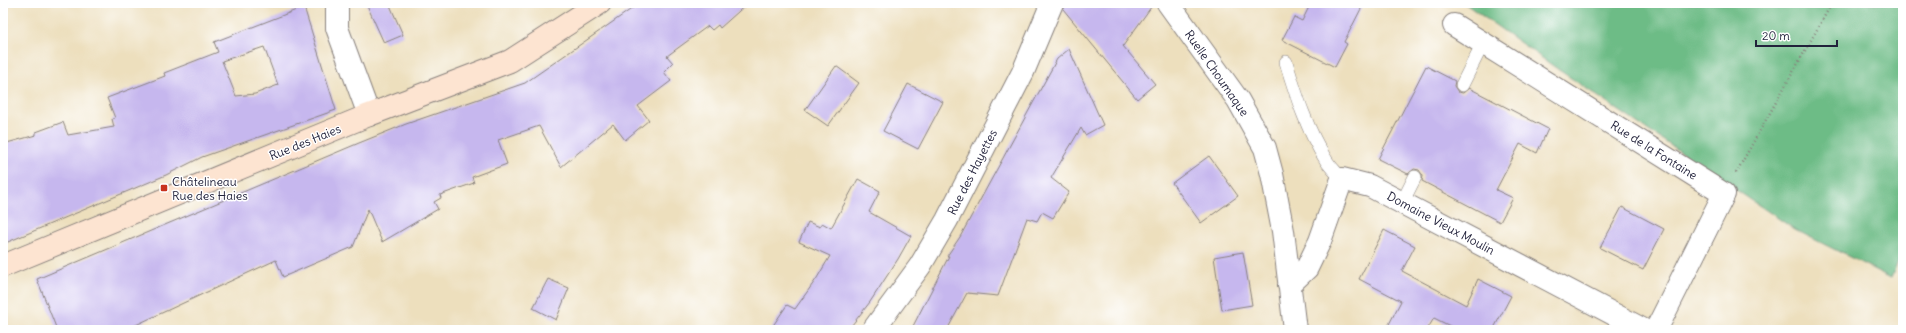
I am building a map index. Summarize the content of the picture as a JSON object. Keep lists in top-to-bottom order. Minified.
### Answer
{"streets":{"street":["Ruelle Choumaque","Rue des Haies","Rue de la Fontaine","Rue des Hayettes","Domaine Vieux Moulin"]},"places":{"transit":["Châtelineau Rue des Haies"]},"scale_bar":"20 m"}
